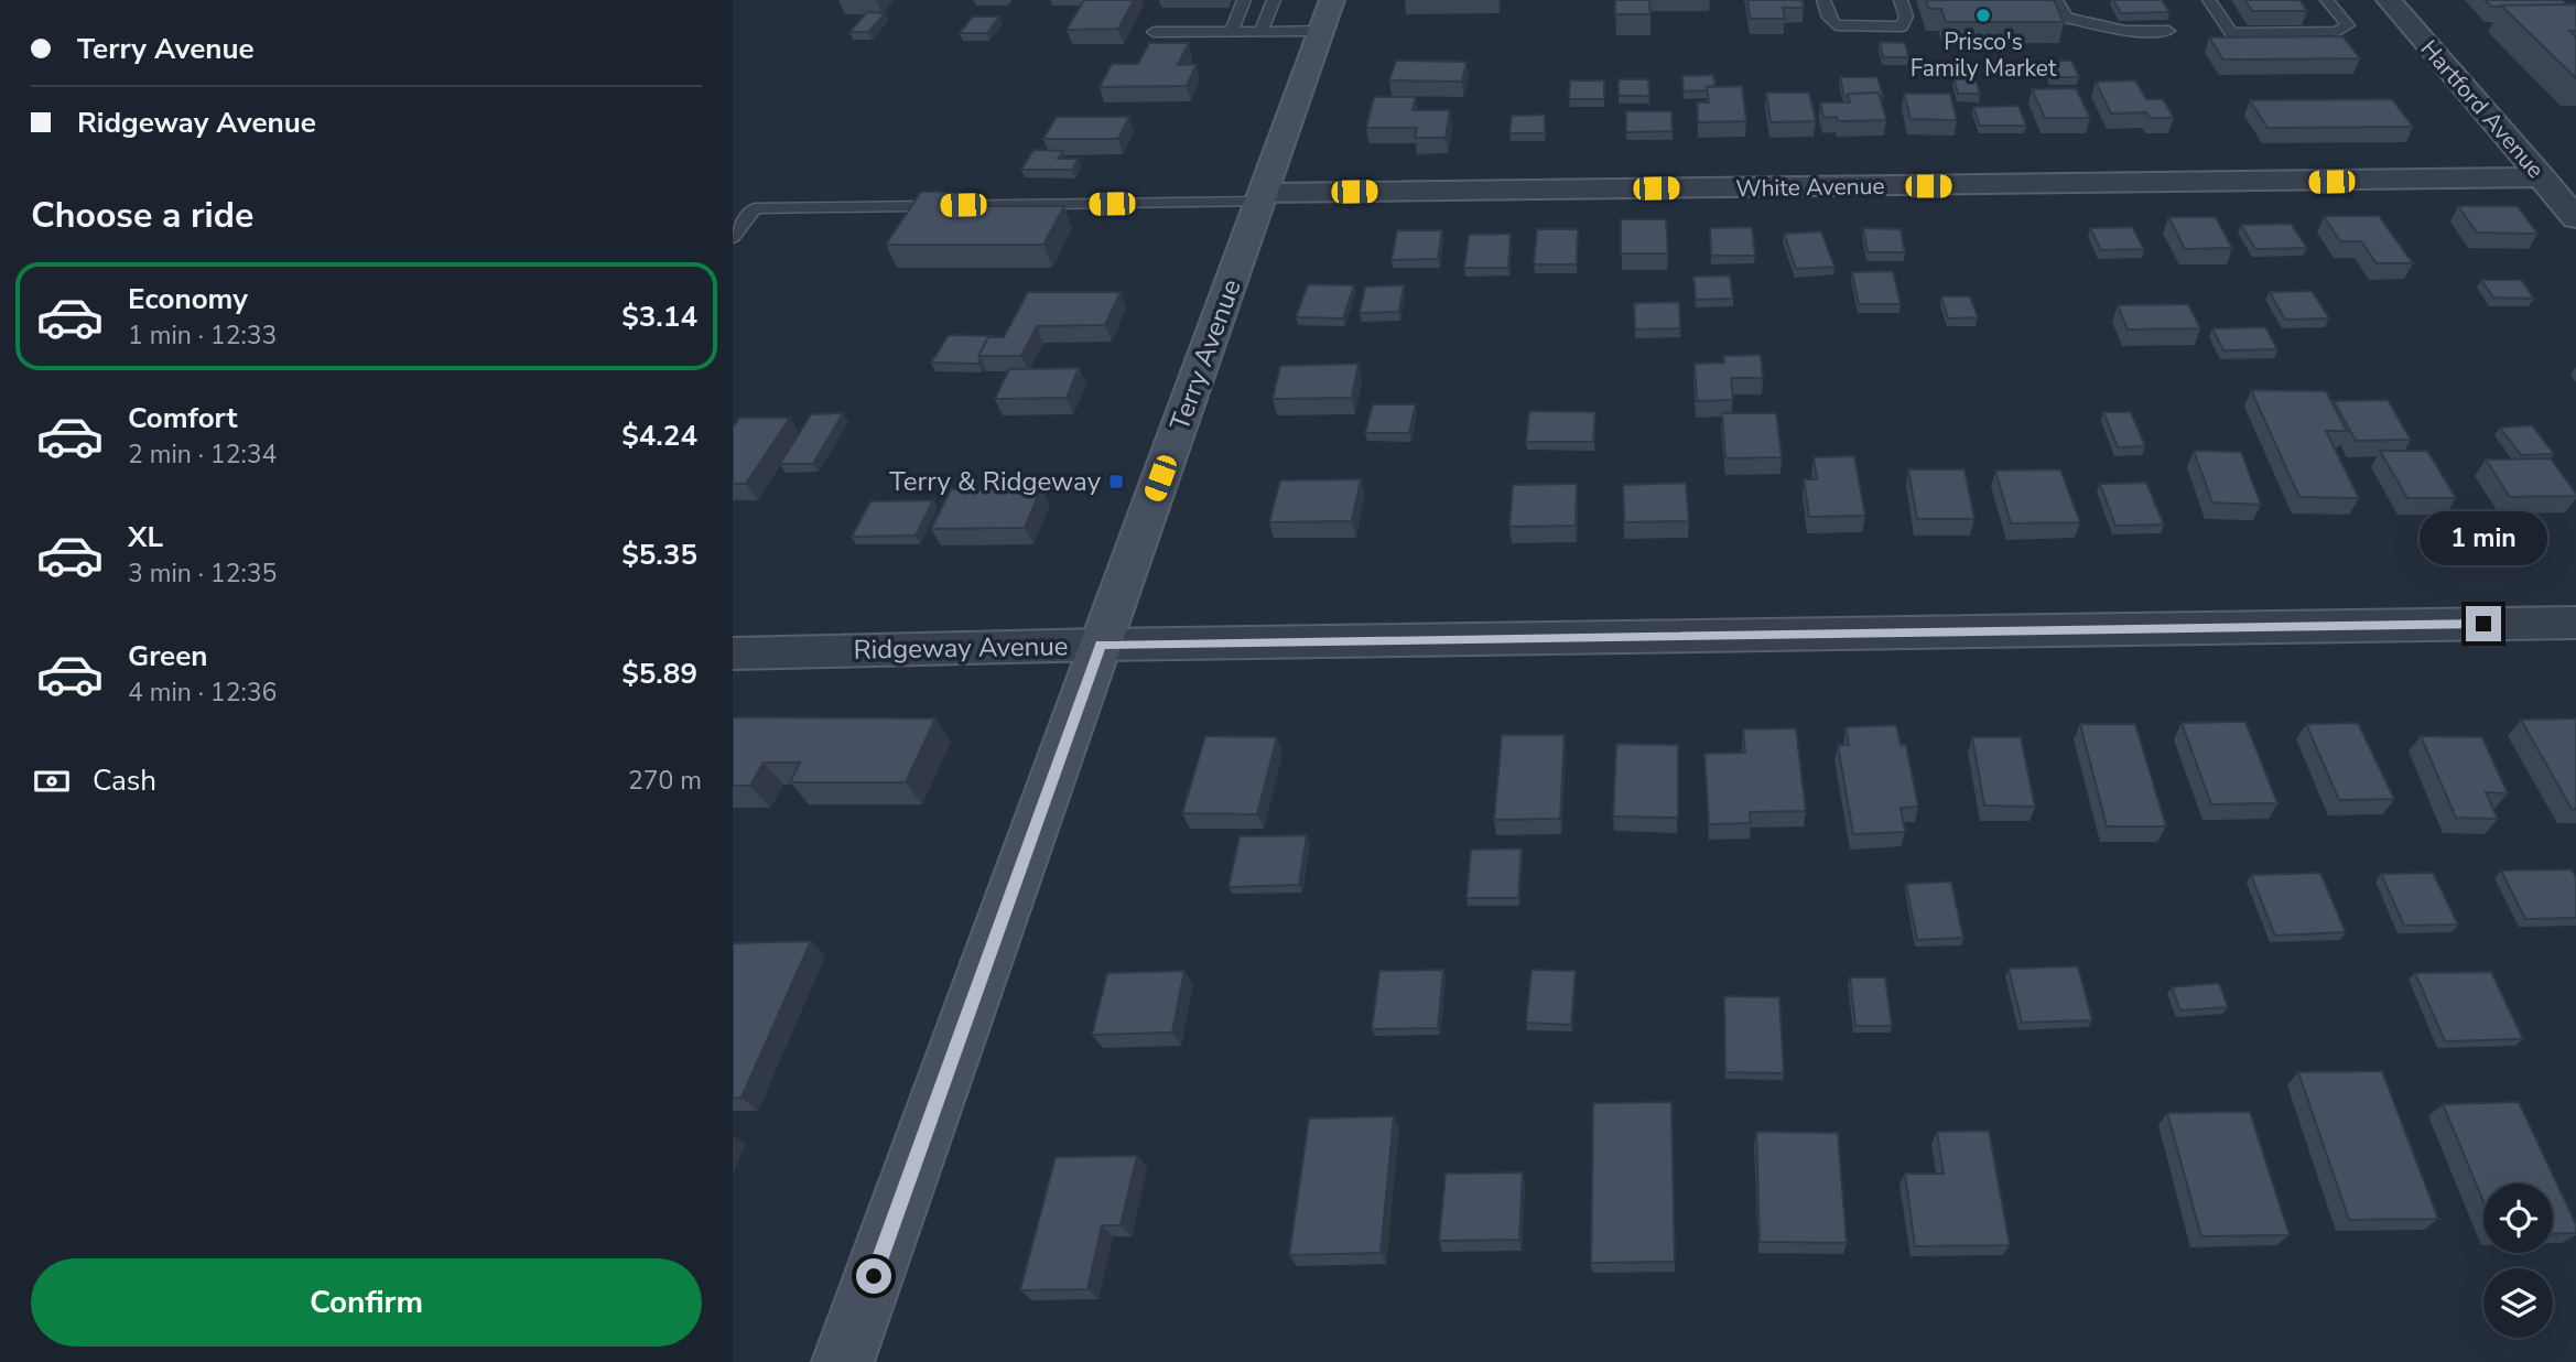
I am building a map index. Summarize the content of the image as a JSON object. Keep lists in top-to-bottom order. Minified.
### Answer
{"streets":{"street":["Hartford Avenue","White Avenue","Terry Avenue","Ridgeway Avenue"]},"crossings":[["Hartford Avenue","White Avenue"],["White Avenue","Terry Avenue"],["Terry Avenue","Ridgeway Avenue"]],"places":{"other":["Prisco's Family Market"],"transit":["Terry & Ridgeway"]},"page":{"banner":["Terry Avenue","Ridgeway Avenue"],"heading":"Choose a ride","list":[{"name":"Economy","note":"1 min · 12:33","value":"$3.14"},{"name":"Comfort","note":"2 min · 12:34","value":"$4.24"},{"name":"XL","note":"3 min · 12:35","value":"$5.35"},{"name":"Green","note":"4 min · 12:36","value":"$5.89"}],"bubble":"1 min","pay":["Cash","270 m"],"buttons":"Confirm"}}
